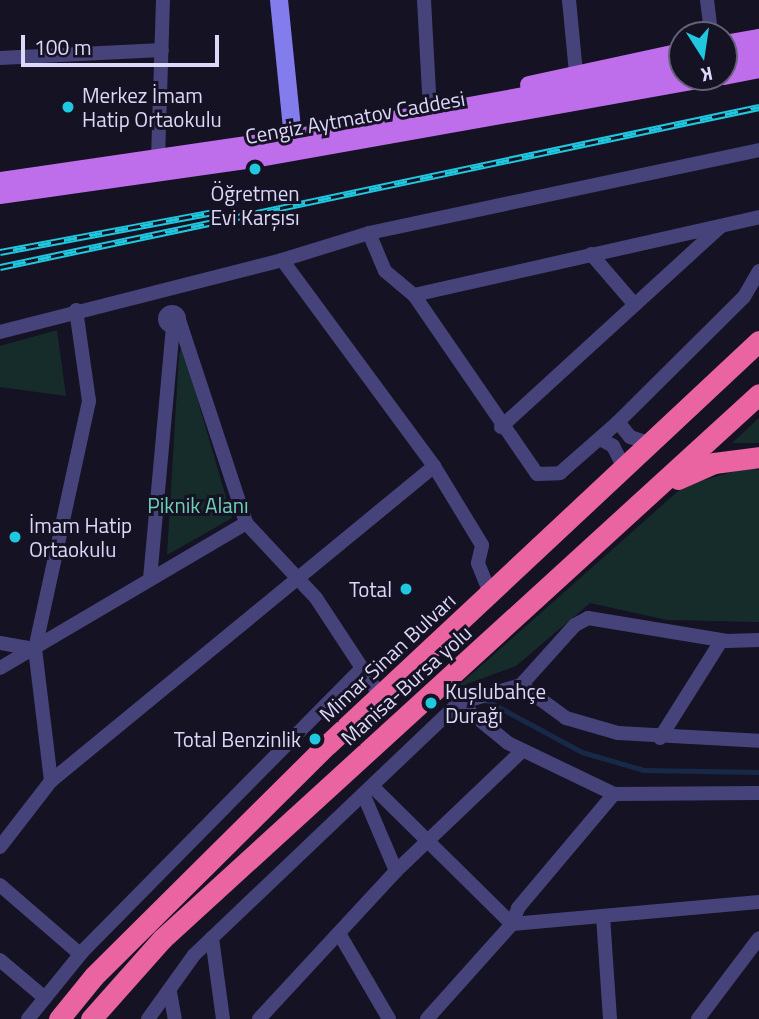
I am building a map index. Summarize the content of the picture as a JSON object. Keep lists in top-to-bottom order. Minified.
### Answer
{"streets":{"highway":["Mimar Sinan Bulvarı","Manisa-Bursa yolu"],"main road":["Cengiz Aytmatov Caddesi"]},"parks":["Piknik Alanı"],"places":["Merkez İmam Hatip Ortaokulu","Öğretmen Evi Karşısı","İmam Hatip Ortaokulu","Total","Kuşlubahçe Durağı","Total Benzinlik"],"scale_bar":"100 m","north":"bottom"}
